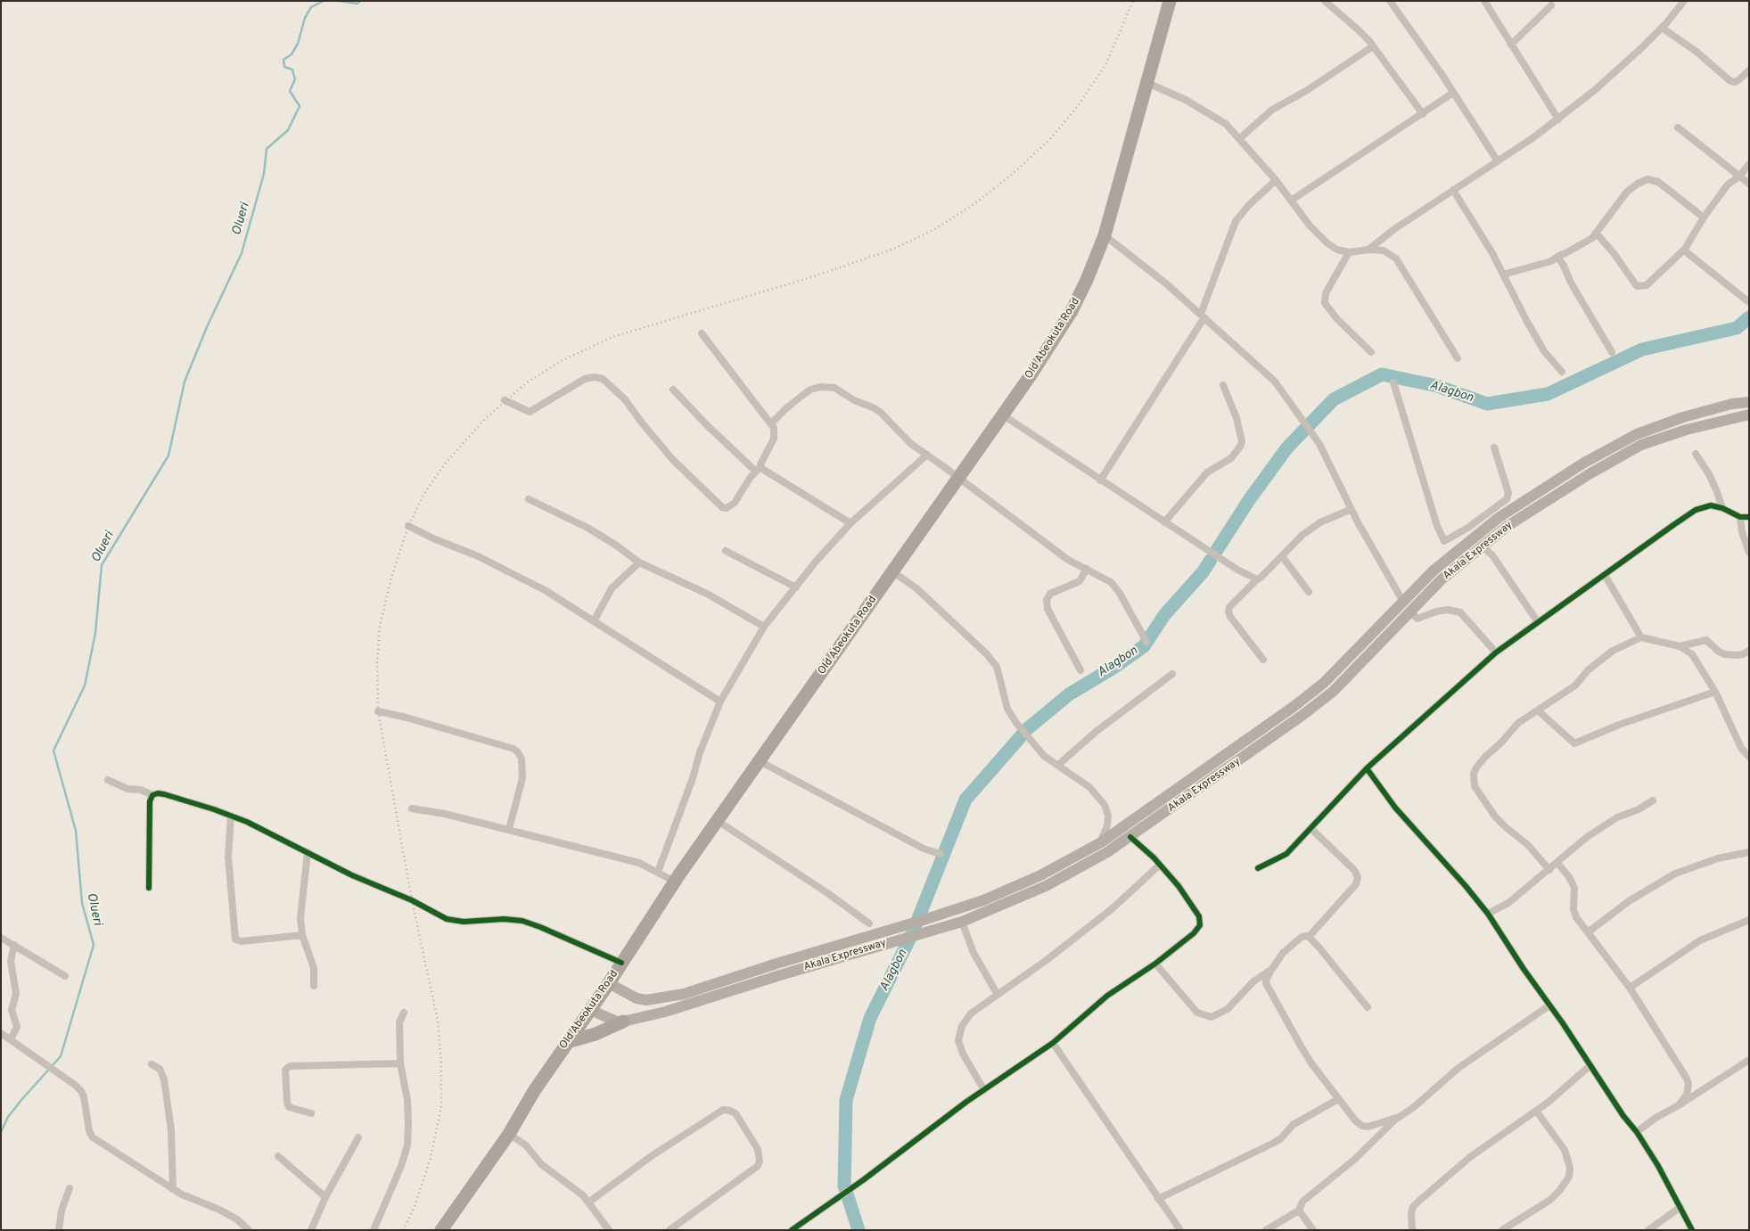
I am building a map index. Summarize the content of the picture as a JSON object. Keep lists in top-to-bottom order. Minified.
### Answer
{"streets":{"highway":["Old Abeokuta Road"],"main road":["Akala Expressway"]},"crossings":[["Old Abeokuta Road","Akala Expressway"]],"water":["Olueri","Alagbon"]}
